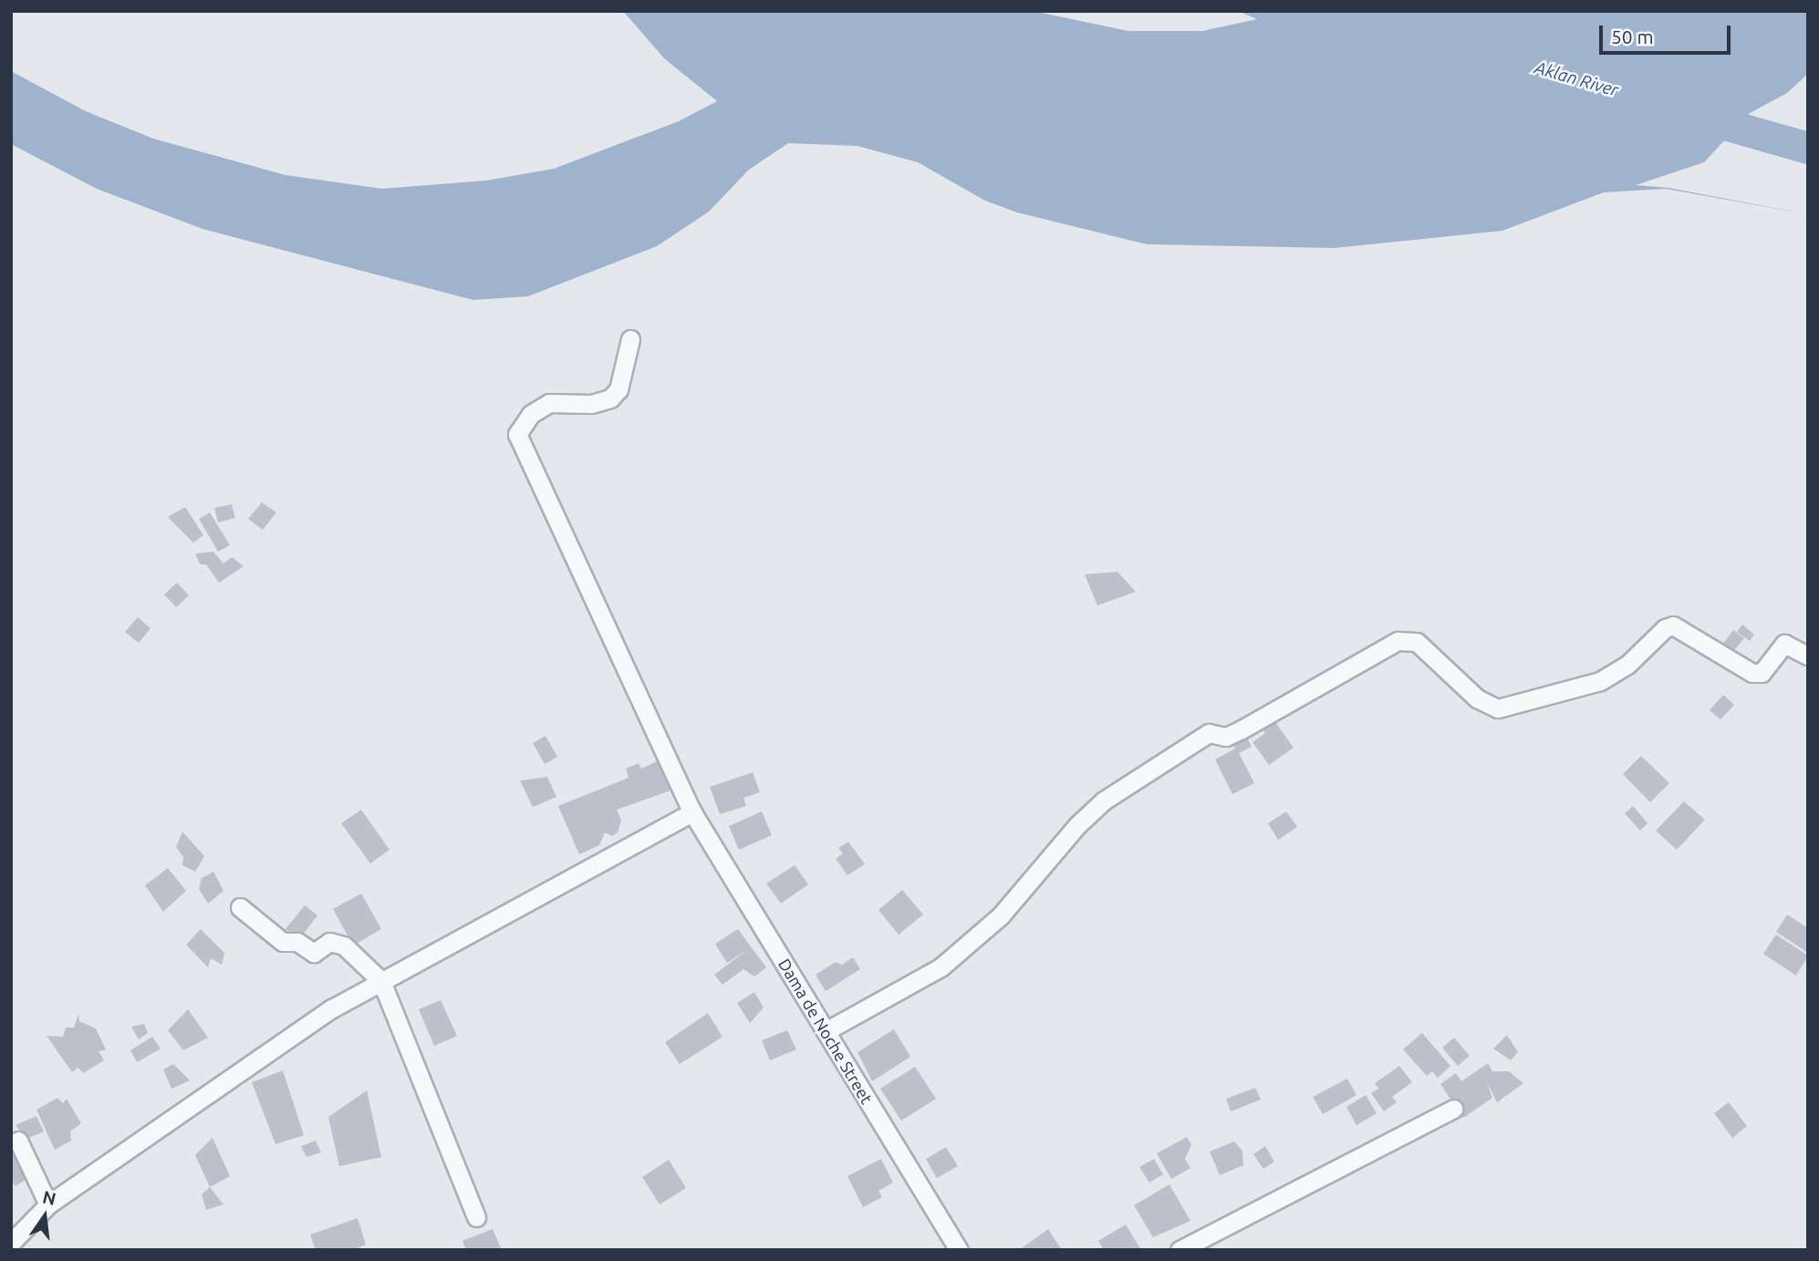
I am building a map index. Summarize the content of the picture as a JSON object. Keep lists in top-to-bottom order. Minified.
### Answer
{"streets":{"street":["Dama de Noche Street"]},"water":["Aklan River"],"scale_bar":"50 m","north":"top"}
